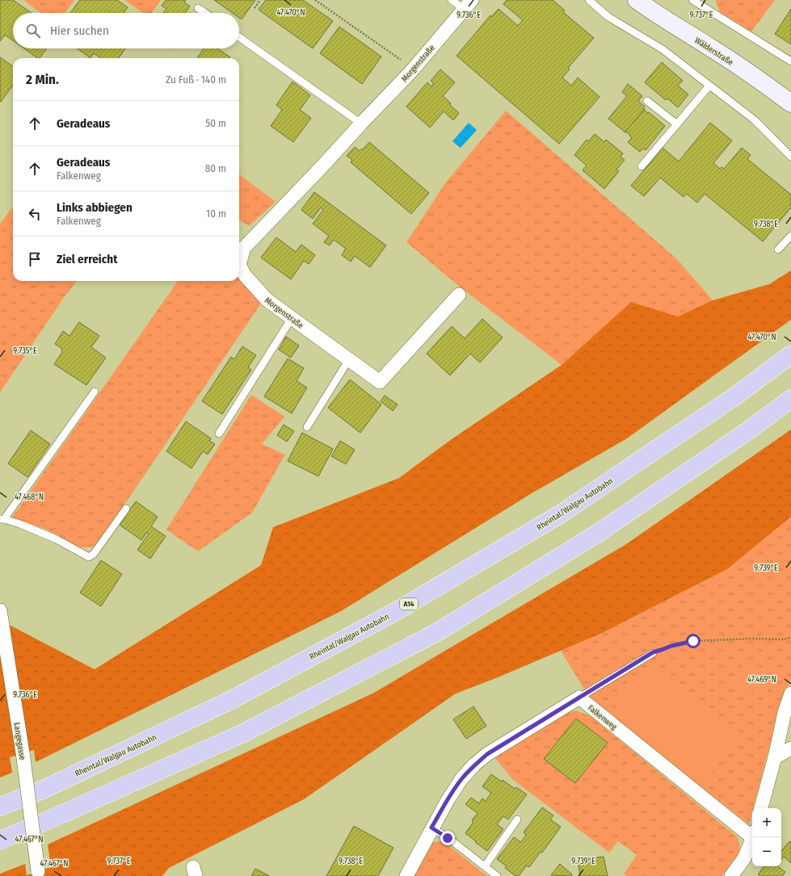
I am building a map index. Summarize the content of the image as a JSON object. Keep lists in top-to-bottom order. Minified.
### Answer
{"streets":{"highway":["Rheintal/Walgau Autobahn","A14"],"main road":["Wälderstraße"],"street":["Morgenstraße","Falkenweg","Langegasse"]},"page":{"search":"Hier suchen","heading":["2 Min.","Zu Fuß · 140 m"],"list":[["Geradeaus","50 m"],["Geradeaus","Falkenweg","80 m"],["Links abbiegen","Falkenweg","10 m"],"Ziel erreicht"],"map_buttons":["+","−"]},"coordinates":["47.470°N","9.737°E","9.736°E","9.738°E","9.735°E","47.468°N","9.739°E","47.469°N","47.467°N"]}
